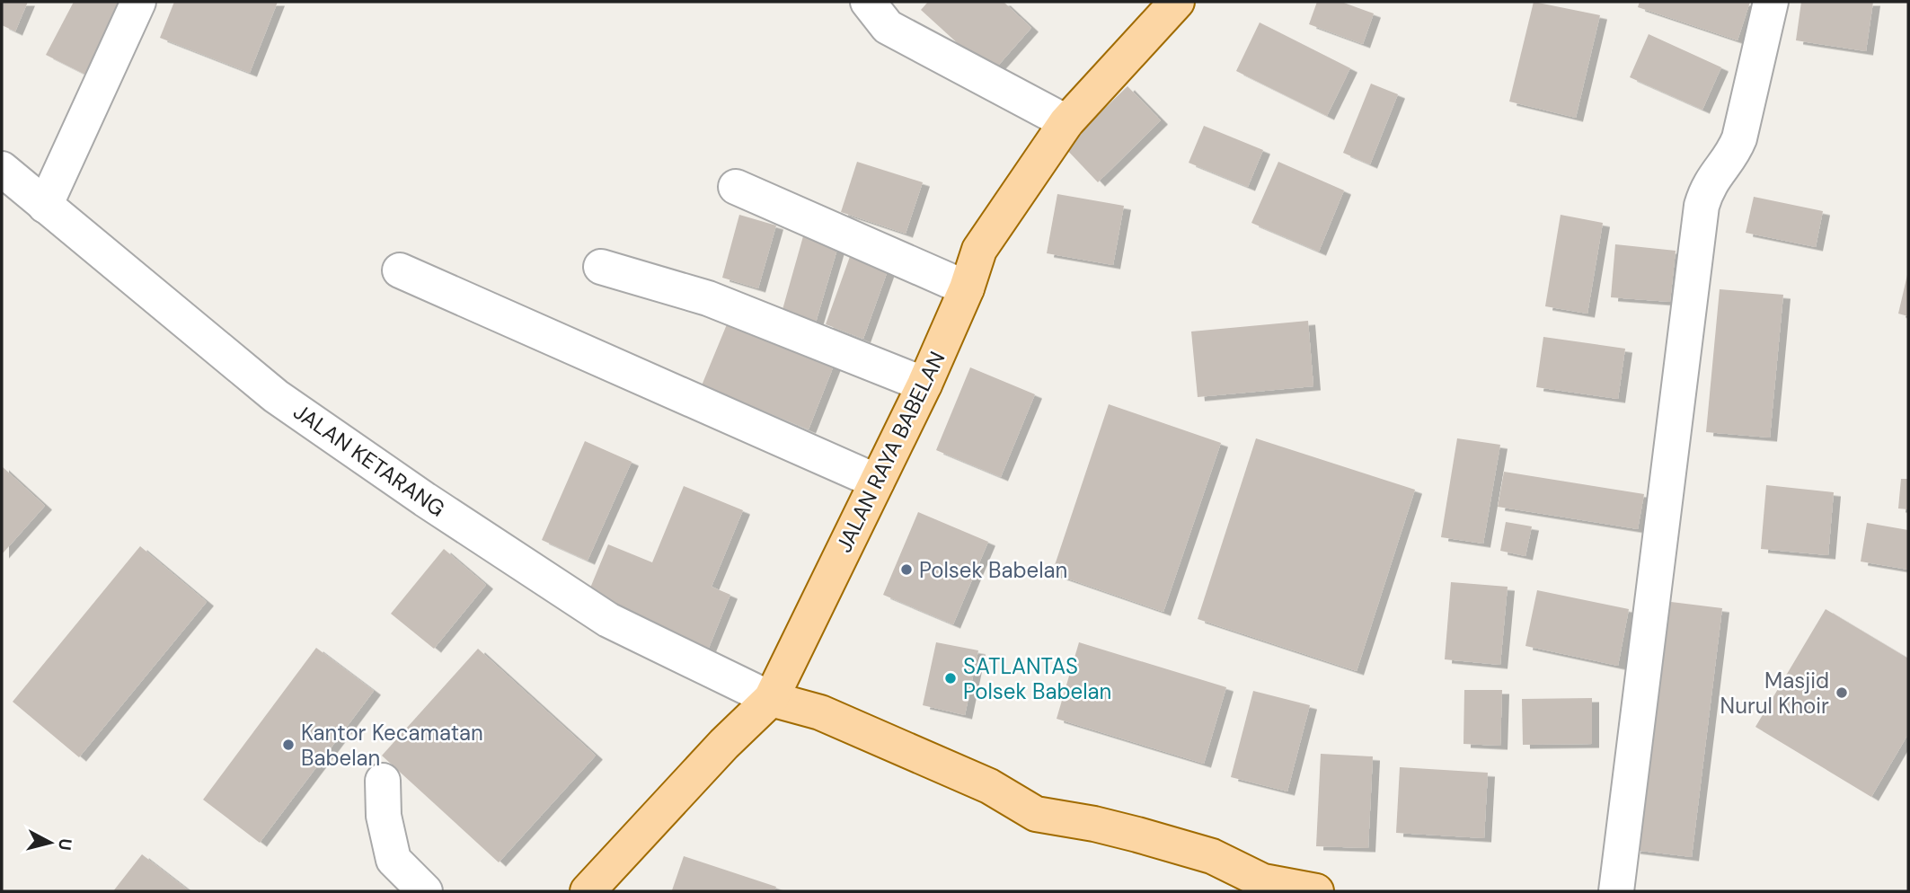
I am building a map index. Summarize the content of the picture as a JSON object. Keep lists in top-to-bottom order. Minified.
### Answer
{"streets":{"main road":["JALAN RAYA BABELAN"],"street":["JALAN KETARANG"]},"crossings":[["JALAN RAYA BABELAN","JALAN KETARANG"]],"places":["Polsek Babelan","SATLANTAS Polsek Babelan","Masjid Nurul Khoir","Kantor Kecamatan Babelan"],"north":"right"}
